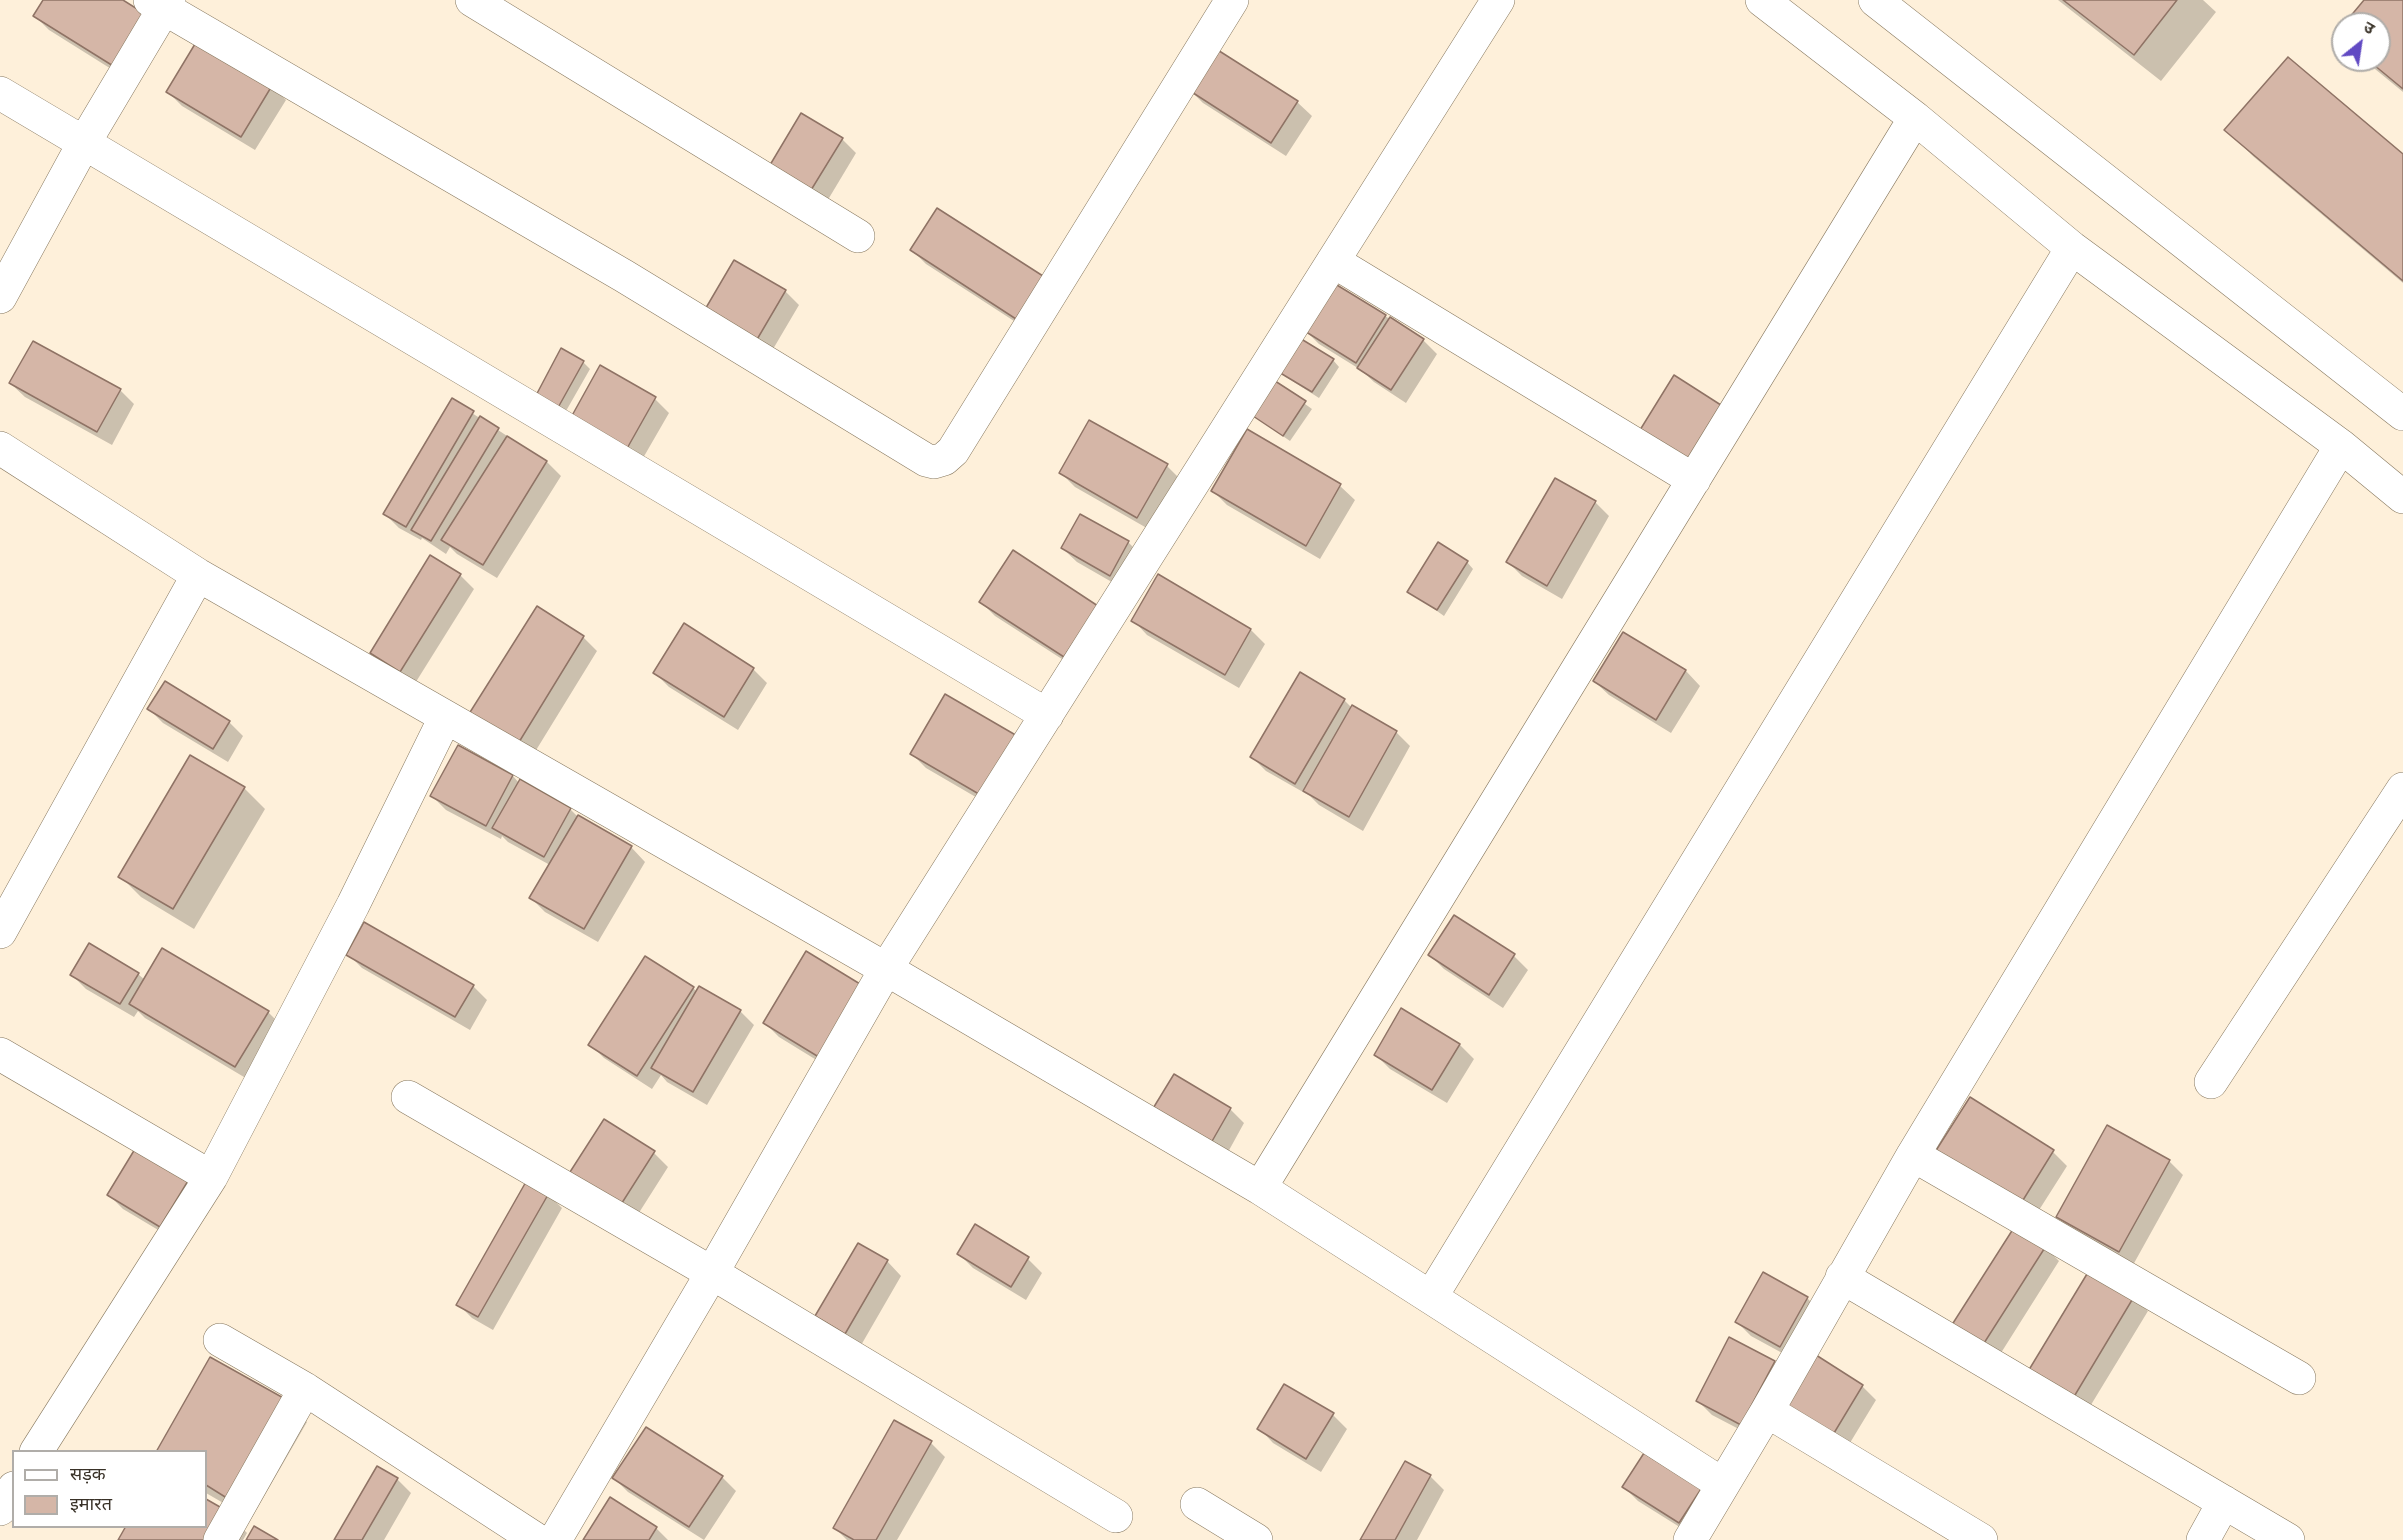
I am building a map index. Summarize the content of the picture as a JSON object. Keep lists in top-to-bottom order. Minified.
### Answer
{"legend":["सड़क","इमारत"],"north":"top right"}
